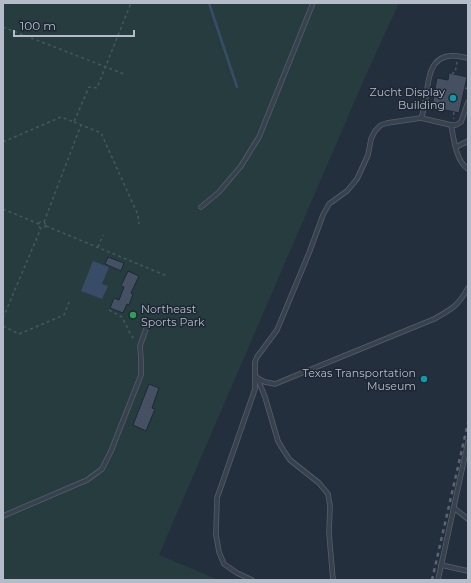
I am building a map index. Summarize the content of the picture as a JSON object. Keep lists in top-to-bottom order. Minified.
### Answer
{"places":["Zucht Display Building","Northeast Sports Park","Texas Transportation Museum"],"scale_bar":"100 m"}
